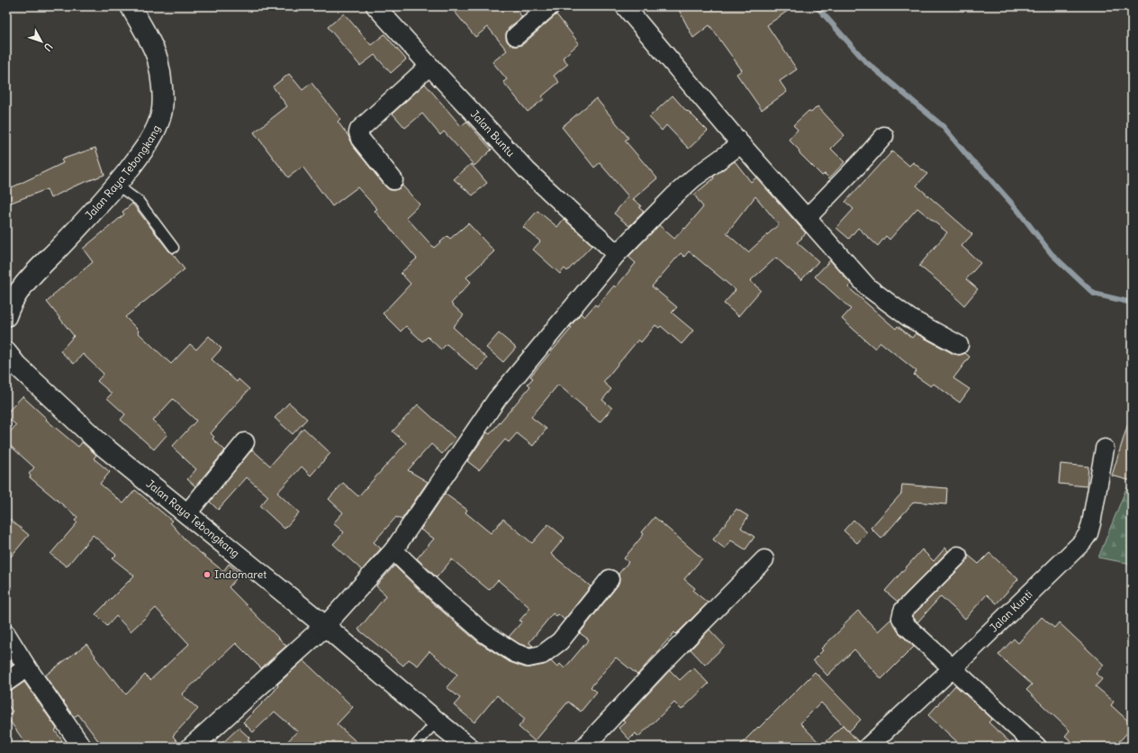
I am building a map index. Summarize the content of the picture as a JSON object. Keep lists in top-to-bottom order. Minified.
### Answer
{"streets":{"main road":["Jalan Raya Tebongkang"],"street":["Jalan Buntu","Jalan Kunti"]},"places":["Indomaret"],"north":"bottom right"}
